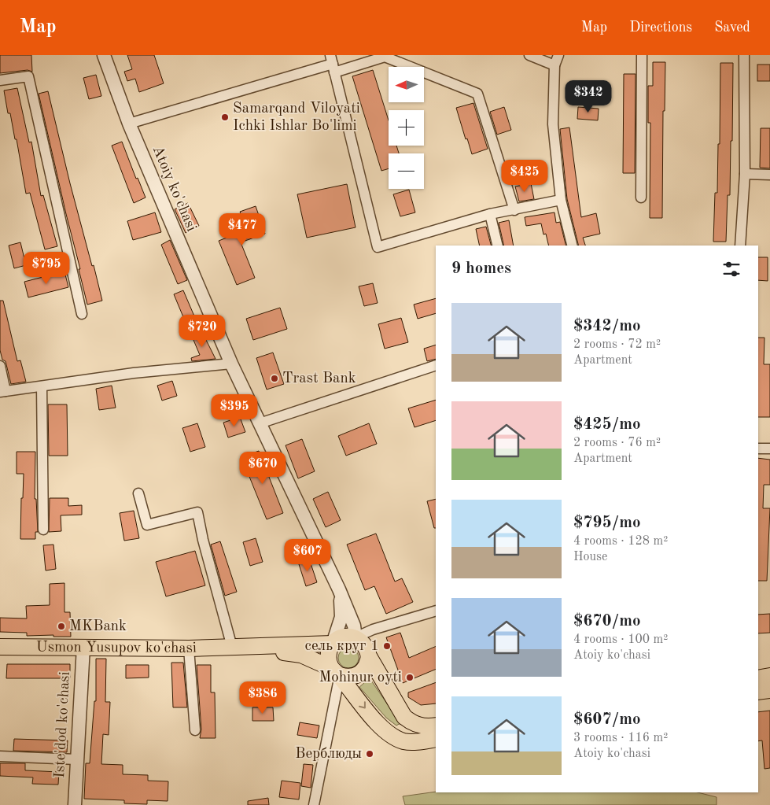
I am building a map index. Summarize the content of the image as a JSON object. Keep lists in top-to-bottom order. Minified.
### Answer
{"streets":{"main road":["Usmon Yusupov ko'chasi"],"street":["Atoiy ko'chasi","Iste'dod ko'chasi"]},"crossings":[["Atoiy ko'chasi","Usmon Yusupov ko'chasi"],["Usmon Yusupov ko'chasi","Iste'dod ko'chasi"]],"places":["Samarqand Viloyati Ichki Ishlar Bo'limi","Trast Bank","MKBank","сель круг 1","Mohinur oyti","Верблюды"],"north":"left","page":{"header":"Map","nav":["Map","Directions","Saved"],"map_buttons":["+","−"],"price":["$342","$425","$477","$795","$720","$395","$670","$607","$386"],"heading":"9 homes","list":[{"name":"$342/mo","note":"2 rooms · 72 m² · Apartment"},{"name":"$425/mo","note":"2 rooms · 76 m² · Apartment"},{"name":"$795/mo","note":"4 rooms · 128 m² · House"},{"name":"$670/mo","note":"4 rooms · 100 m² · Atoiy ko'chasi"},{"name":"$607/mo","note":"3 rooms · 116 m² · Atoiy ko'chasi"}]}}
